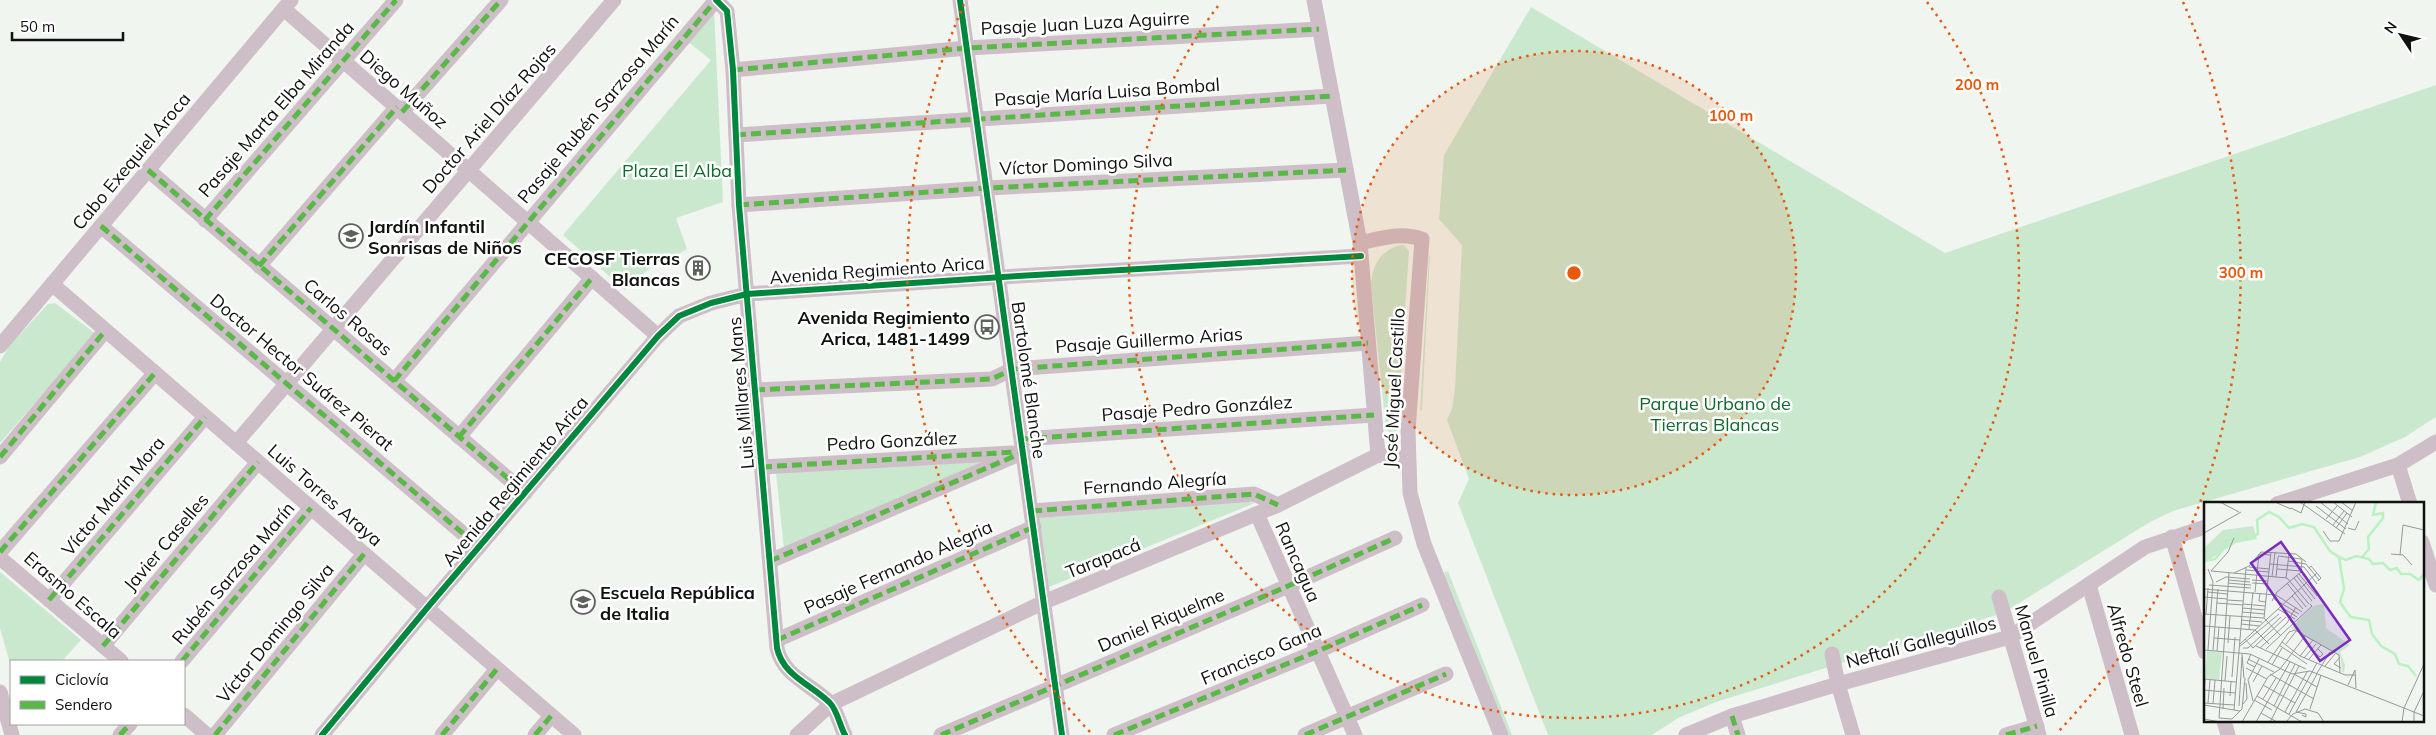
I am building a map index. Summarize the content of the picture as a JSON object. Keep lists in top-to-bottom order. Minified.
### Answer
{"streets":{"street":["Pasaje Juan Luza Aguirre","Diego Muñoz","Pasaje María Luisa Bombal","Pasaje Marta Elba Miranda","Pasaje Rubén Sarzosa Marín","Doctor Ariel Díaz Rojas","Cabo Exequiel Aroca","Víctor Domingo Silva","Avenida Regimiento Arica","Carlos Rosas","Pasaje Guillermo Arias","Doctor Hector Suárez Pierat","Bartolomé Blanche","José Miguel Castillo","Luis Millares Mans","Pasaje Pedro González","Pedro González","Fernando Alegría","Luis Torres Araya","Víctor Marín Mora","Javier Caselles","Tarapacá","Rancagua","Pasaje Fernando Alegria","Rubén Sarzosa Marín","Erasmo Escala","Daniel Riquelme","Neftalí Galleguillos","Francisco Gana","Alfredo Steel","Manuel Pinilla"]},"crossings":[["Pasaje Juan Luza Aguirre","Bartolomé Blanche"],["Pasaje Juan Luza Aguirre","José Miguel Castillo"],["Pasaje Juan Luza Aguirre","Luis Millares Mans"],["Diego Muñoz","Pasaje Marta Elba Miranda"],["Diego Muñoz","Pasaje Rubén Sarzosa Marín"],["Diego Muñoz","Doctor Ariel Díaz Rojas"],["Diego Muñoz","Cabo Exequiel Aroca"],["Diego Muñoz","Avenida Regimiento Arica"],["Pasaje María Luisa Bombal","Bartolomé Blanche"],["Pasaje María Luisa Bombal","José Miguel Castillo"],["Pasaje María Luisa Bombal","Luis Millares Mans"],["Pasaje Marta Elba Miranda","Carlos Rosas"],["Pasaje Rubén Sarzosa Marín","Carlos Rosas"],["Pasaje Rubén Sarzosa Marín","Luis Millares Mans"],["Doctor Ariel Díaz Rojas","Carlos Rosas"],["Doctor Ariel Díaz Rojas","Doctor Hector Suárez Pierat"],["Doctor Ariel Díaz Rojas","Luis Torres Araya"],["Cabo Exequiel Aroca","Carlos Rosas"],["Cabo Exequiel Aroca","Doctor Hector Suárez Pierat"],["Cabo Exequiel Aroca","Luis Torres Araya"],["Víctor Domingo Silva","Bartolomé Blanche"],["Víctor Domingo Silva","José Miguel Castillo"],["Víctor Domingo Silva","Luis Millares Mans"],["Víctor Domingo Silva","Luis Torres Araya"],["Avenida Regimiento Arica","Carlos Rosas"],["Avenida Regimiento Arica","Doctor Hector Suárez Pierat"],["Avenida Regimiento Arica","Bartolomé Blanche"],["Avenida Regimiento Arica","José Miguel Castillo"],["Avenida Regimiento Arica","Luis Millares Mans"],["Avenida Regimiento Arica","Luis Torres Araya"],["Pasaje Guillermo Arias","Bartolomé Blanche"],["Pasaje Guillermo Arias","José Miguel Castillo"],["Pasaje Guillermo Arias","Luis Millares Mans"],["Bartolomé Blanche","Pasaje Pedro González"],["Bartolomé Blanche","Pedro González"],["Bartolomé Blanche","Fernando Alegría"],["Bartolomé Blanche","Tarapacá"],["Bartolomé Blanche","Pasaje Fernando Alegria"],["Bartolomé Blanche","Daniel Riquelme"],["José Miguel Castillo","Pasaje Pedro González"],["José Miguel Castillo","Tarapacá"],["Luis Millares Mans","Pasaje Pedro González"],["Luis Millares Mans","Pedro González"],["Luis Millares Mans","Tarapacá"],["Luis Millares Mans","Pasaje Fernando Alegria"],["Pasaje Pedro González","Pedro González"],["Fernando Alegría","Tarapacá"],["Luis Torres Araya","Víctor Marín Mora"],["Luis Torres Araya","Javier Caselles"],["Luis Torres Araya","Rubén Sarzosa Marín"],["Víctor Marín Mora","Erasmo Escala"],["Javier Caselles","Erasmo Escala"],["Tarapacá","Rancagua"],["Rancagua","Daniel Riquelme"],["Rancagua","Francisco Gana"],["Neftalí Galleguillos","Alfredo Steel"],["Neftalí Galleguillos","Manuel Pinilla"]],"parks":["Plaza El Alba","Parque Urbano de Tierras Blancas"],"places":{"school or university":["Jardín Infantil Sonrisas de Niños","Escuela República de Italia"],"building":["CECOSF Tierras Blancas"],"bus stop":["Avenida Regimiento Arica, 1481-1499"]},"legend":["Ciclovía","Sendero"],"scale_bar":"50 m","north":"top left","rings":["200 m","100 m","300 m"]}
